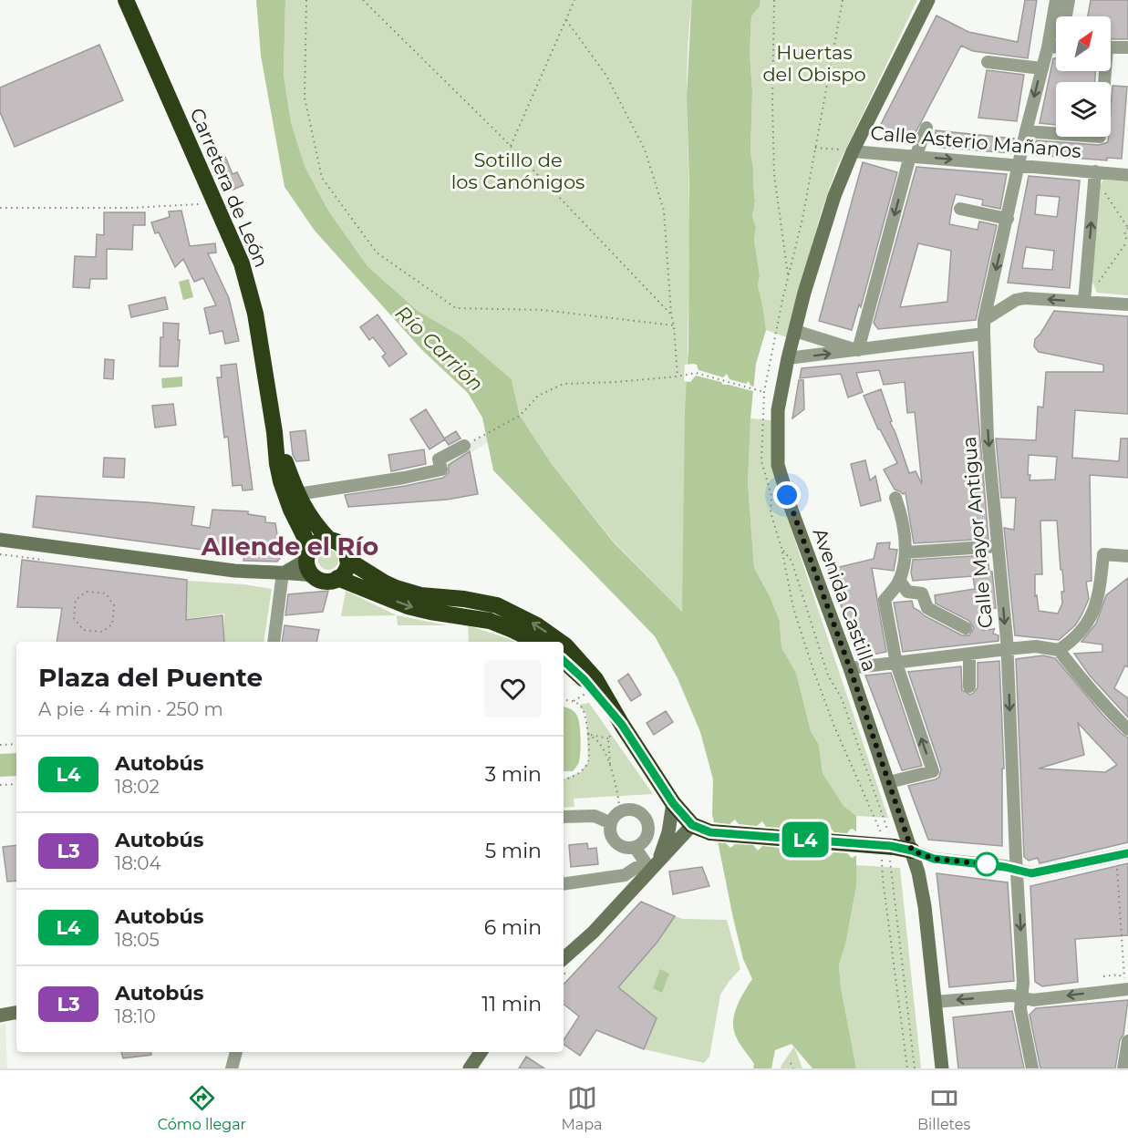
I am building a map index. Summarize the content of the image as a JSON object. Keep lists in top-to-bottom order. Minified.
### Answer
{"streets":{"highway":["Carretera de León"],"main road":["Avenida Castilla"],"street":["Calle Asterio Mañanos","Calle Mayor Antigua"]},"crossings":[["Calle Asterio Mañanos","Calle Mayor Antigua"],["Calle Asterio Mañanos","Avenida Castilla"]],"one_way":["Calle Mayor Antigua"],"districts":["Allende el Río"],"water":["Río Carrión"],"parks":["Huertas del Obispo","Sotillo de los Canónigos"],"lines":["bus line L4"],"north":"top right","page":{"on_map":"L4","heading":["Plaza del Puente","A pie · 4 min · 250 m"],"list":[{"mark":"L4","name":"Autobús","note":"18:02","value":"3 min"},{"mark":"L3","name":"Autobús","note":"18:04","value":"5 min"},{"mark":"L4","name":"Autobús","note":"18:05","value":"6 min"},{"mark":"L3","name":"Autobús","note":"18:10","value":"11 min"}],"tabs":["Cómo llegar","Mapa","Billetes"]}}
